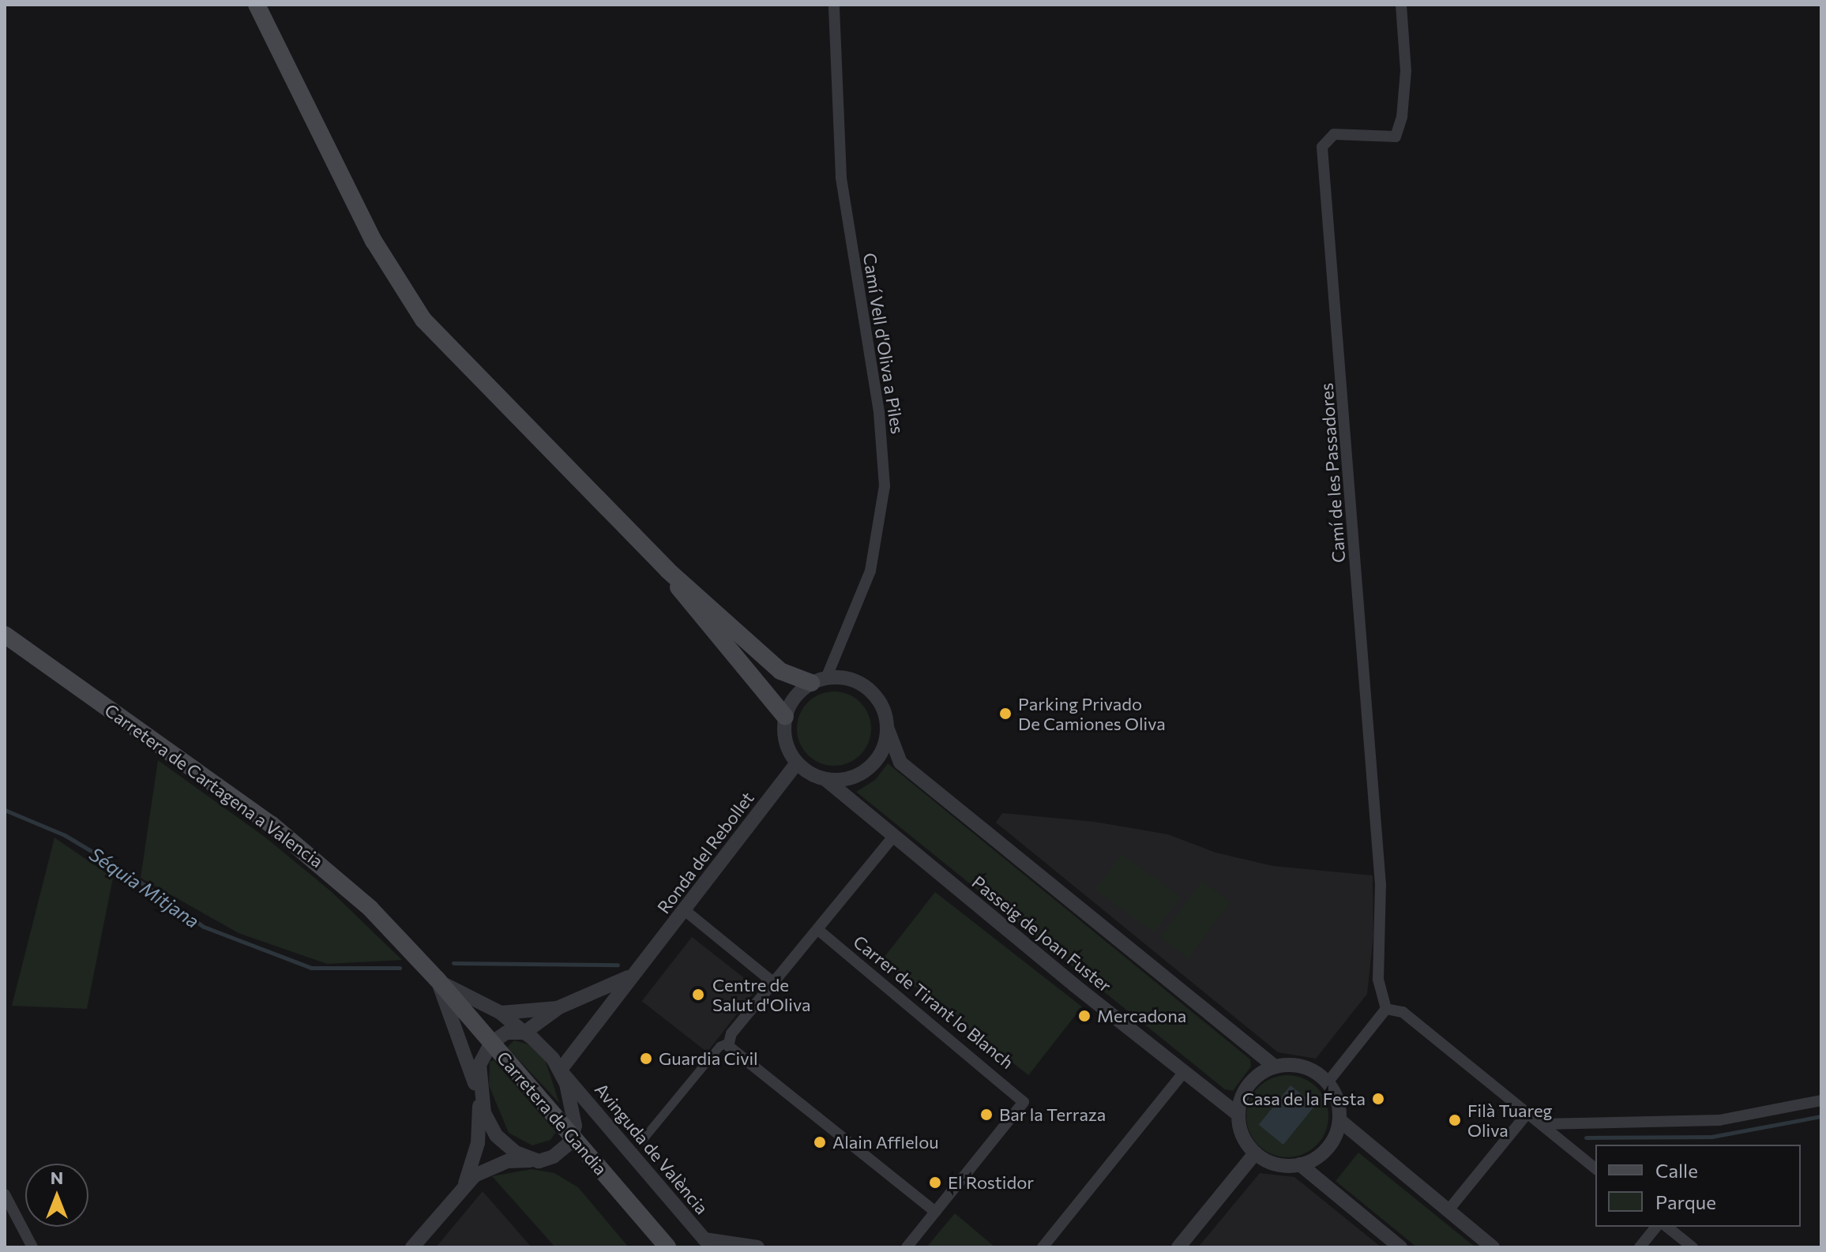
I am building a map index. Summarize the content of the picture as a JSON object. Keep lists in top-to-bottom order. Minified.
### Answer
{"streets":{"main road":["Carretera de Cartagena a Valencia","Carretera de Gandia"],"street":["Camí Vell d'Oliva a Piles","Camí de les Passadores","Ronda del Rebollet","Passeig de Joan Fuster","Carrer de Tirant lo Blanch","Avinguda de València"]},"crossings":[["Camí Vell d'Oliva a Piles","Ronda del Rebollet"],["Camí Vell d'Oliva a Piles","Passeig de Joan Fuster"],["Carretera de Cartagena a Valencia","Carretera de Gandia"],["Carretera de Cartagena a Valencia","Avinguda de València"],["Ronda del Rebollet","Passeig de Joan Fuster"],["Ronda del Rebollet","Avinguda de València"],["Carretera de Gandia","Avinguda de València"]],"water":["Séquia Mitjana"],"places":["Parking Privado De Camiones Oliva","Centre de Salut d'Oliva","Mercadona","Guardia Civil","Casa de la Festa","Bar la Terraza","Filà Tuareg Oliva","Alain Afflelou","El Rostidor"],"legend":["Calle","Parque"],"north":"top"}
